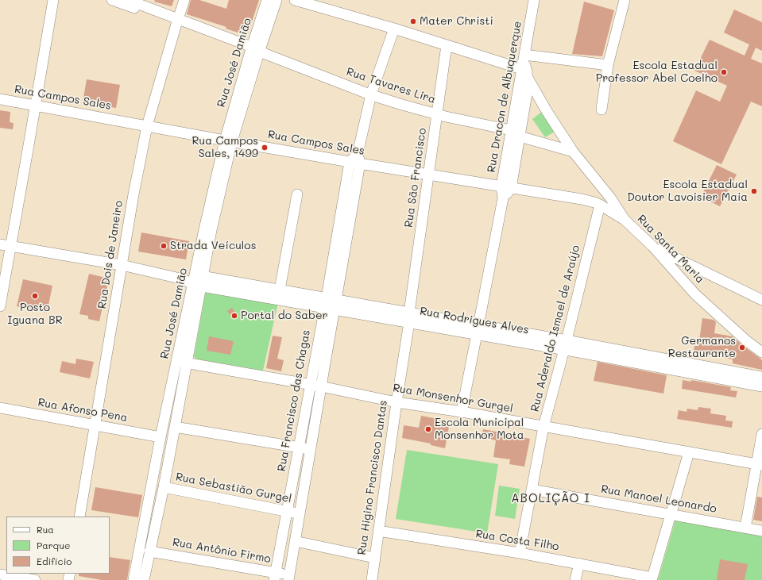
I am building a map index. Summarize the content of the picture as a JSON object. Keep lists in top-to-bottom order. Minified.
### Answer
{"streets":{"street":["Rua José Damião","Rua Tavares Lira","Rua Dracon de Albuquerque","Rua Campos Sales","Rua São Francisco","Rua Santa Maria","Rua Dois de Janeiro","Rua Rodrigues Alves","Rua Aderaldo Ismael de Araújo","Rua Monsenhor Gurgel","Rua Francisco das Chagas","Rua Afonso Pena","Rua Higino Francisco Dantas","Rua Sebastião Gurgel","Rua Manoel Leonardo","Rua Costa Filho","Rua Antônio Firmo"]},"crossings":[["Rua José Damião","Rua Tavares Lira"],["Rua José Damião","Rua Campos Sales"],["Rua José Damião","Rua Rodrigues Alves"],["Rua José Damião","Rua Monsenhor Gurgel"],["Rua José Damião","Rua Afonso Pena"],["Rua José Damião","Rua Sebastião Gurgel"],["Rua José Damião","Rua Antônio Firmo"],["Rua Tavares Lira","Rua Dracon de Albuquerque"],["Rua Tavares Lira","Rua São Francisco"],["Rua Tavares Lira","Rua Dois de Janeiro"],["Rua Tavares Lira","Rua Francisco das Chagas"],["Rua Dracon de Albuquerque","Rua Campos Sales"],["Rua Dracon de Albuquerque","Rua Santa Maria"],["Rua Dracon de Albuquerque","Rua Rodrigues Alves"],["Rua Dracon de Albuquerque","Rua Monsenhor Gurgel"],["Rua Campos Sales","Rua São Francisco"],["Rua Campos Sales","Rua Santa Maria"],["Rua Campos Sales","Rua Dois de Janeiro"],["Rua Campos Sales","Rua Aderaldo Ismael de Araújo"],["Rua Campos Sales","Rua Francisco das Chagas"],["Rua São Francisco","Rua Rodrigues Alves"],["Rua São Francisco","Rua Higino Francisco Dantas"],["Rua Dois de Janeiro","Rua Rodrigues Alves"],["Rua Dois de Janeiro","Rua Afonso Pena"],["Rua Rodrigues Alves","Rua Aderaldo Ismael de Araújo"],["Rua Rodrigues Alves","Rua Francisco das Chagas"],["Rua Rodrigues Alves","Rua Higino Francisco Dantas"],["Rua Aderaldo Ismael de Araújo","Rua Monsenhor Gurgel"],["Rua Aderaldo Ismael de Araújo","Rua Manoel Leonardo"],["Rua Aderaldo Ismael de Araújo","Rua Costa Filho"],["Rua Monsenhor Gurgel","Rua Francisco das Chagas"],["Rua Monsenhor Gurgel","Rua Higino Francisco Dantas"],["Rua Francisco das Chagas","Rua Sebastião Gurgel"],["Rua Francisco das Chagas","Rua Antônio Firmo"],["Rua Higino Francisco Dantas","Rua Costa Filho"]],"districts":["ABOLIÇÃO I"],"places":["Mater Christi","Escola Estadual Professor Abel Coelho","Rua Campos Sales, 1499","Escola Estadual Doutor Lavoisier Maia","Strada Veículos","Posto Iguana BR","Portal do Saber","Germanos Restaurante","Escola Municipal Monsenhor Mota"],"legend":["Rua","Parque","Edifício"]}
